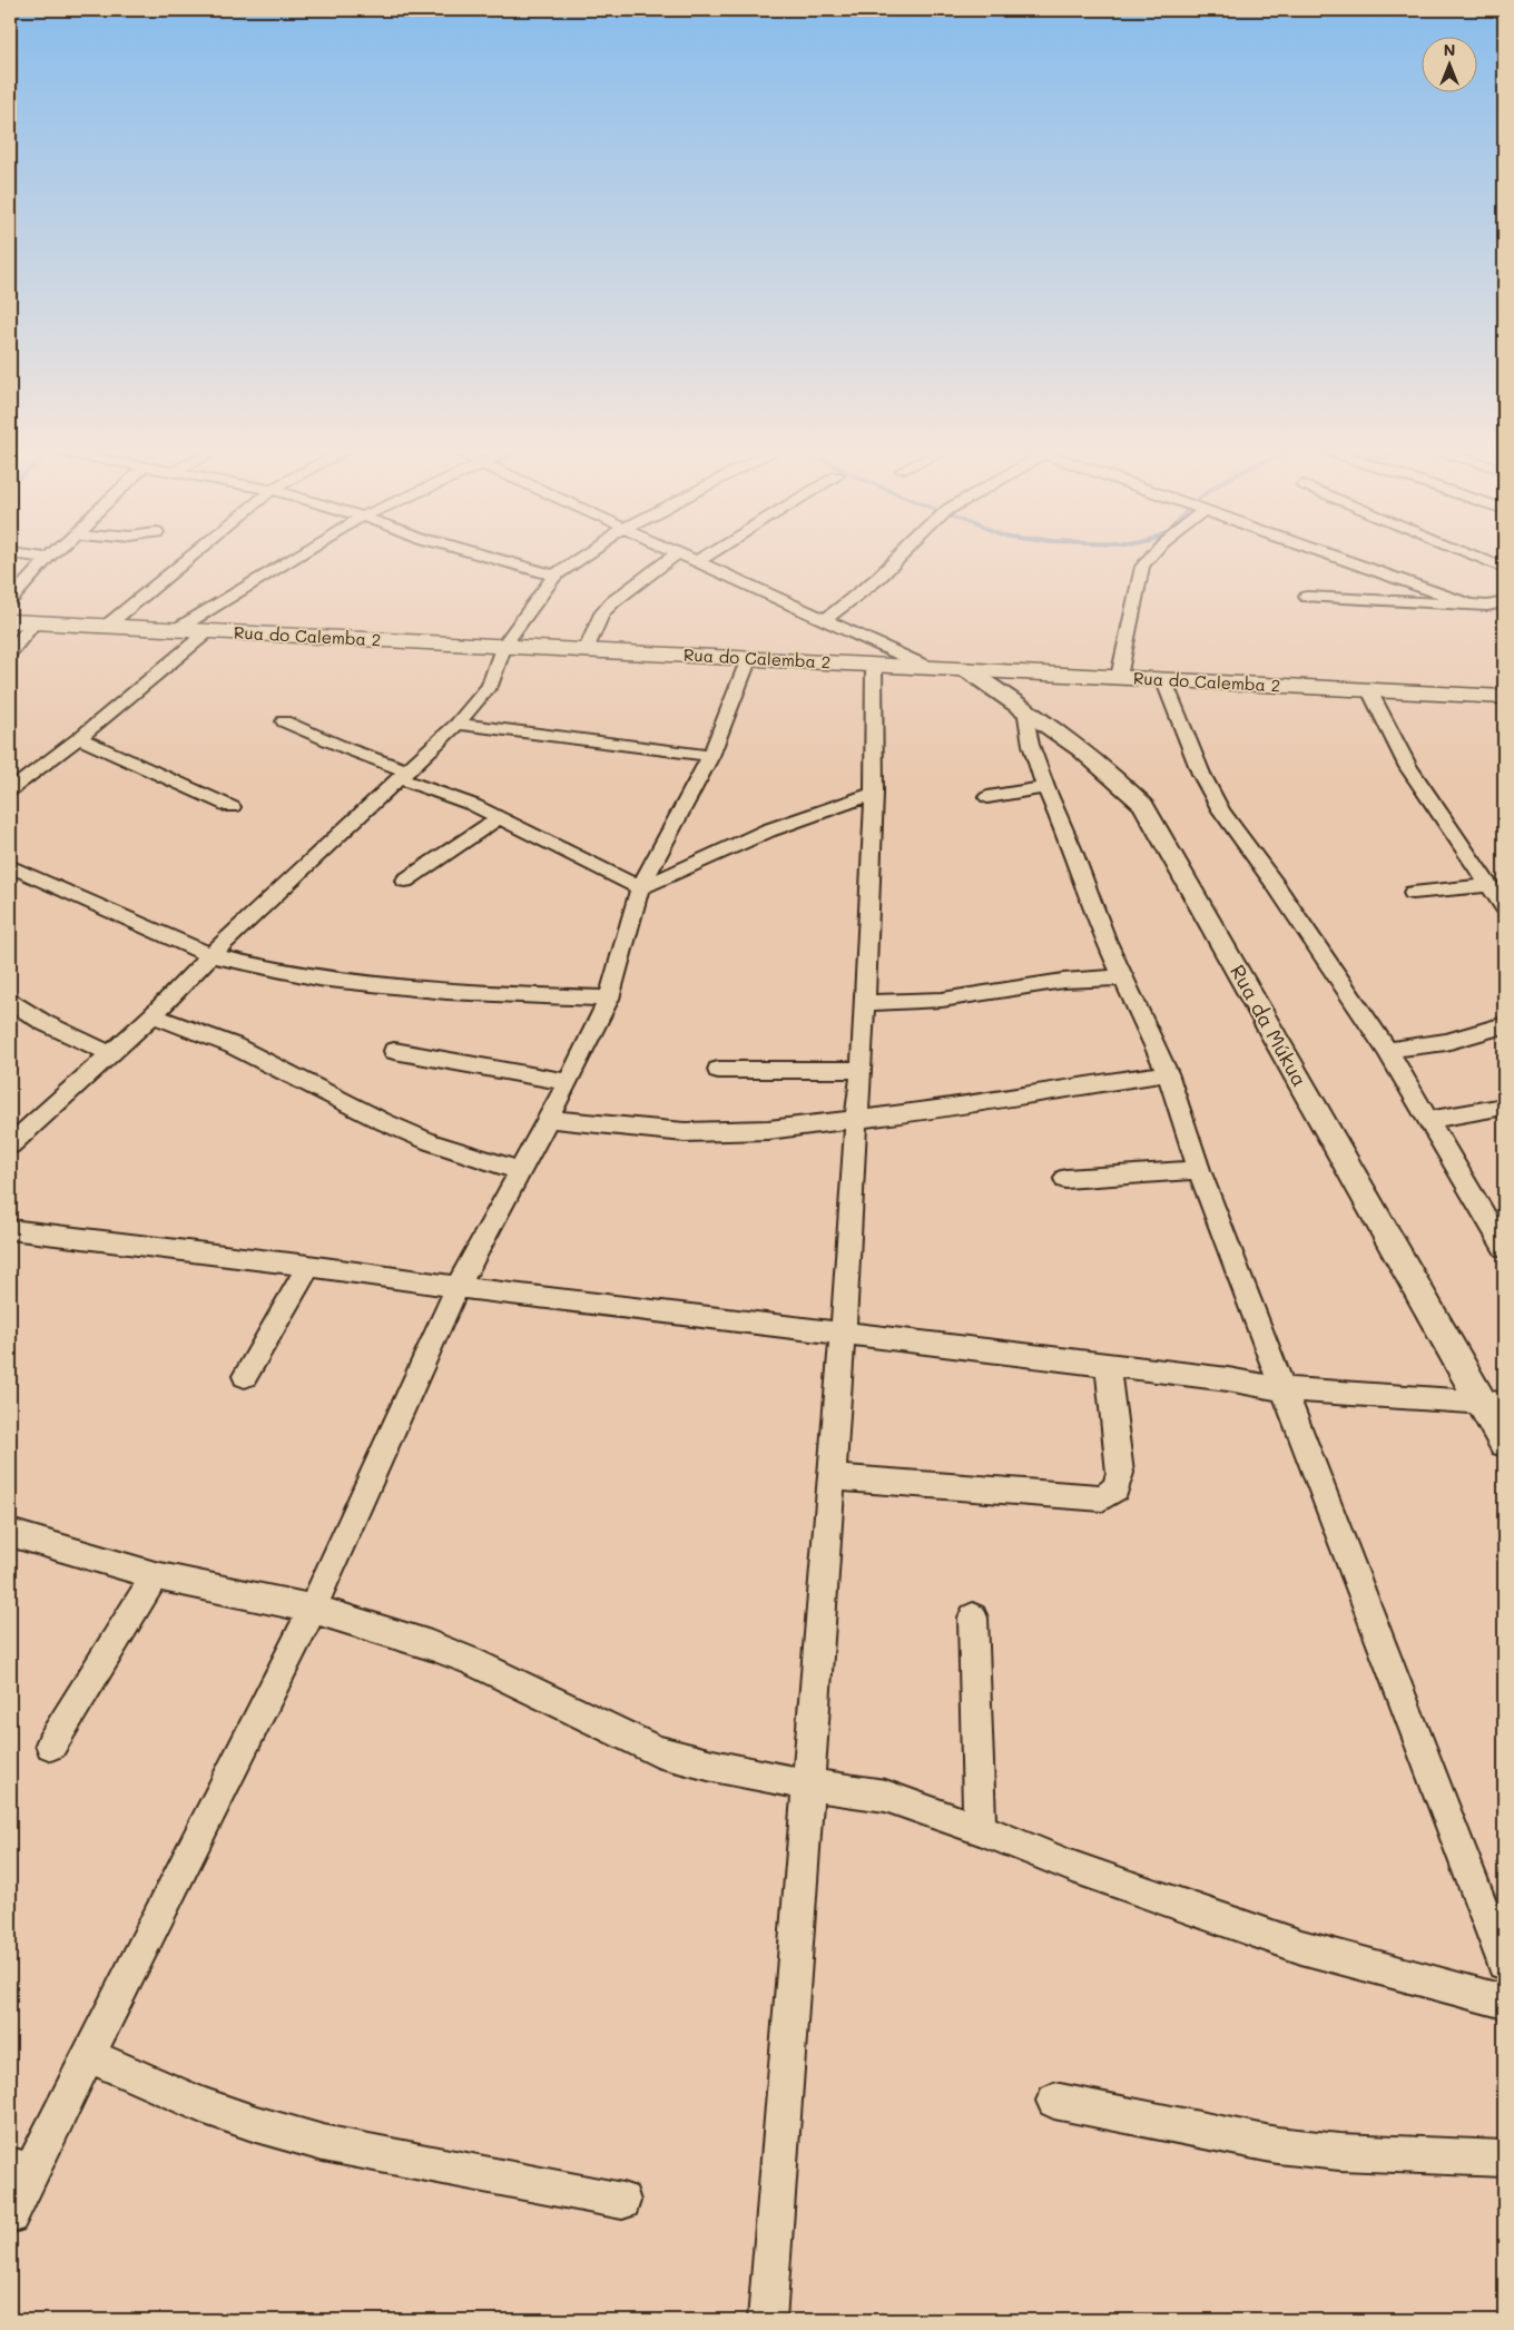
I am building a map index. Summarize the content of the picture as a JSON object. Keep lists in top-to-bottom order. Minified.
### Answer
{"streets":{"main road":["Rua do Calemba 2"],"street":["Rua da Múkua"]},"crossings":[["Rua do Calemba 2","Rua da Múkua"]],"north":"top"}
